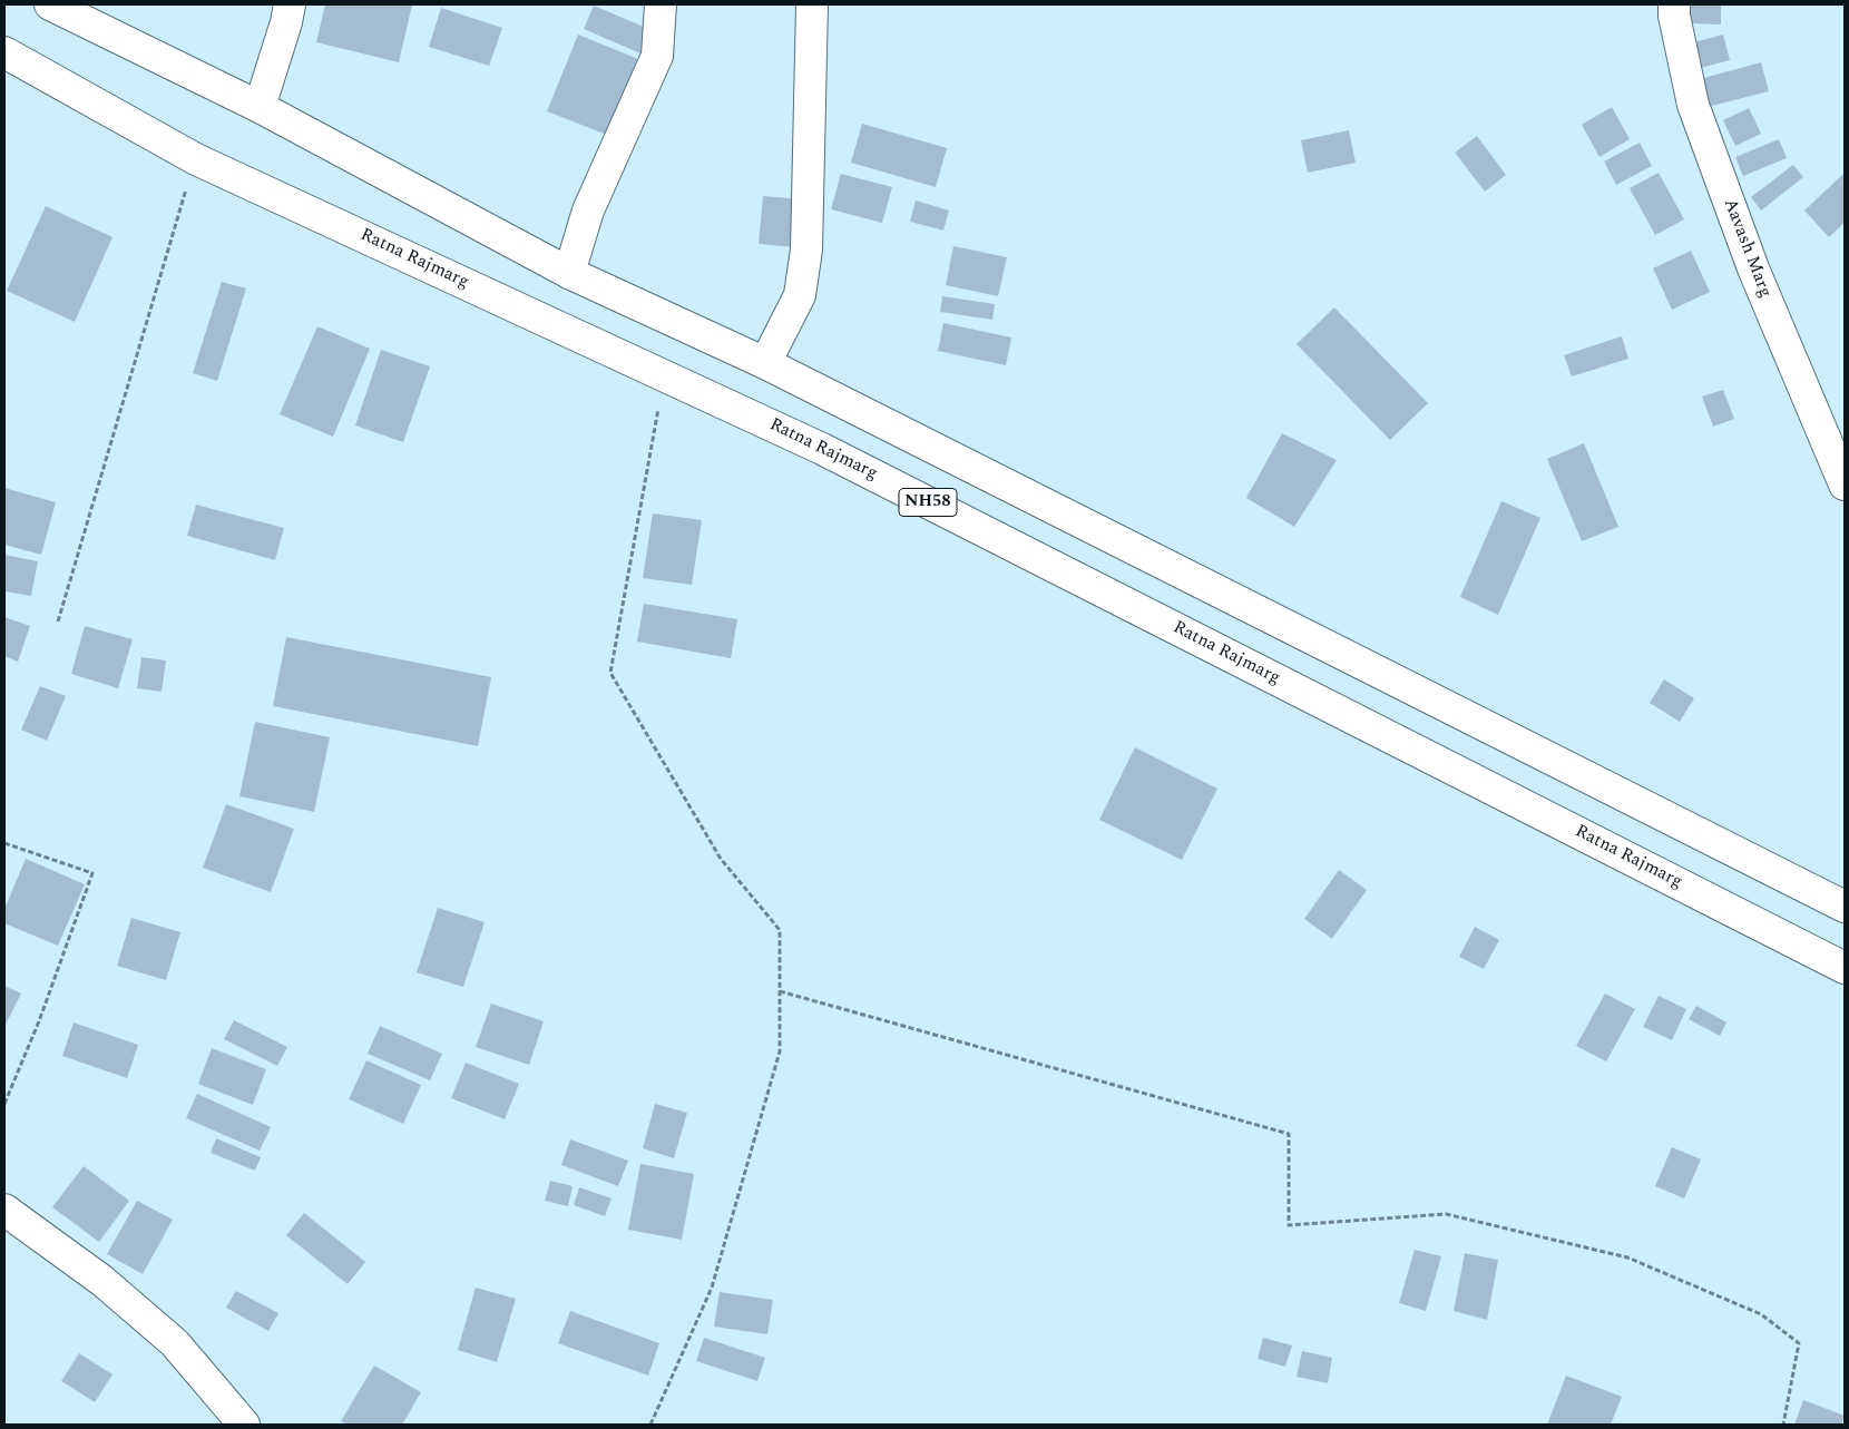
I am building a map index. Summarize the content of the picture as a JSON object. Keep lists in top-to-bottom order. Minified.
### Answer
{"streets":{"main road":["Aavash Marg","Ratna Rajmarg","NH58"]}}
